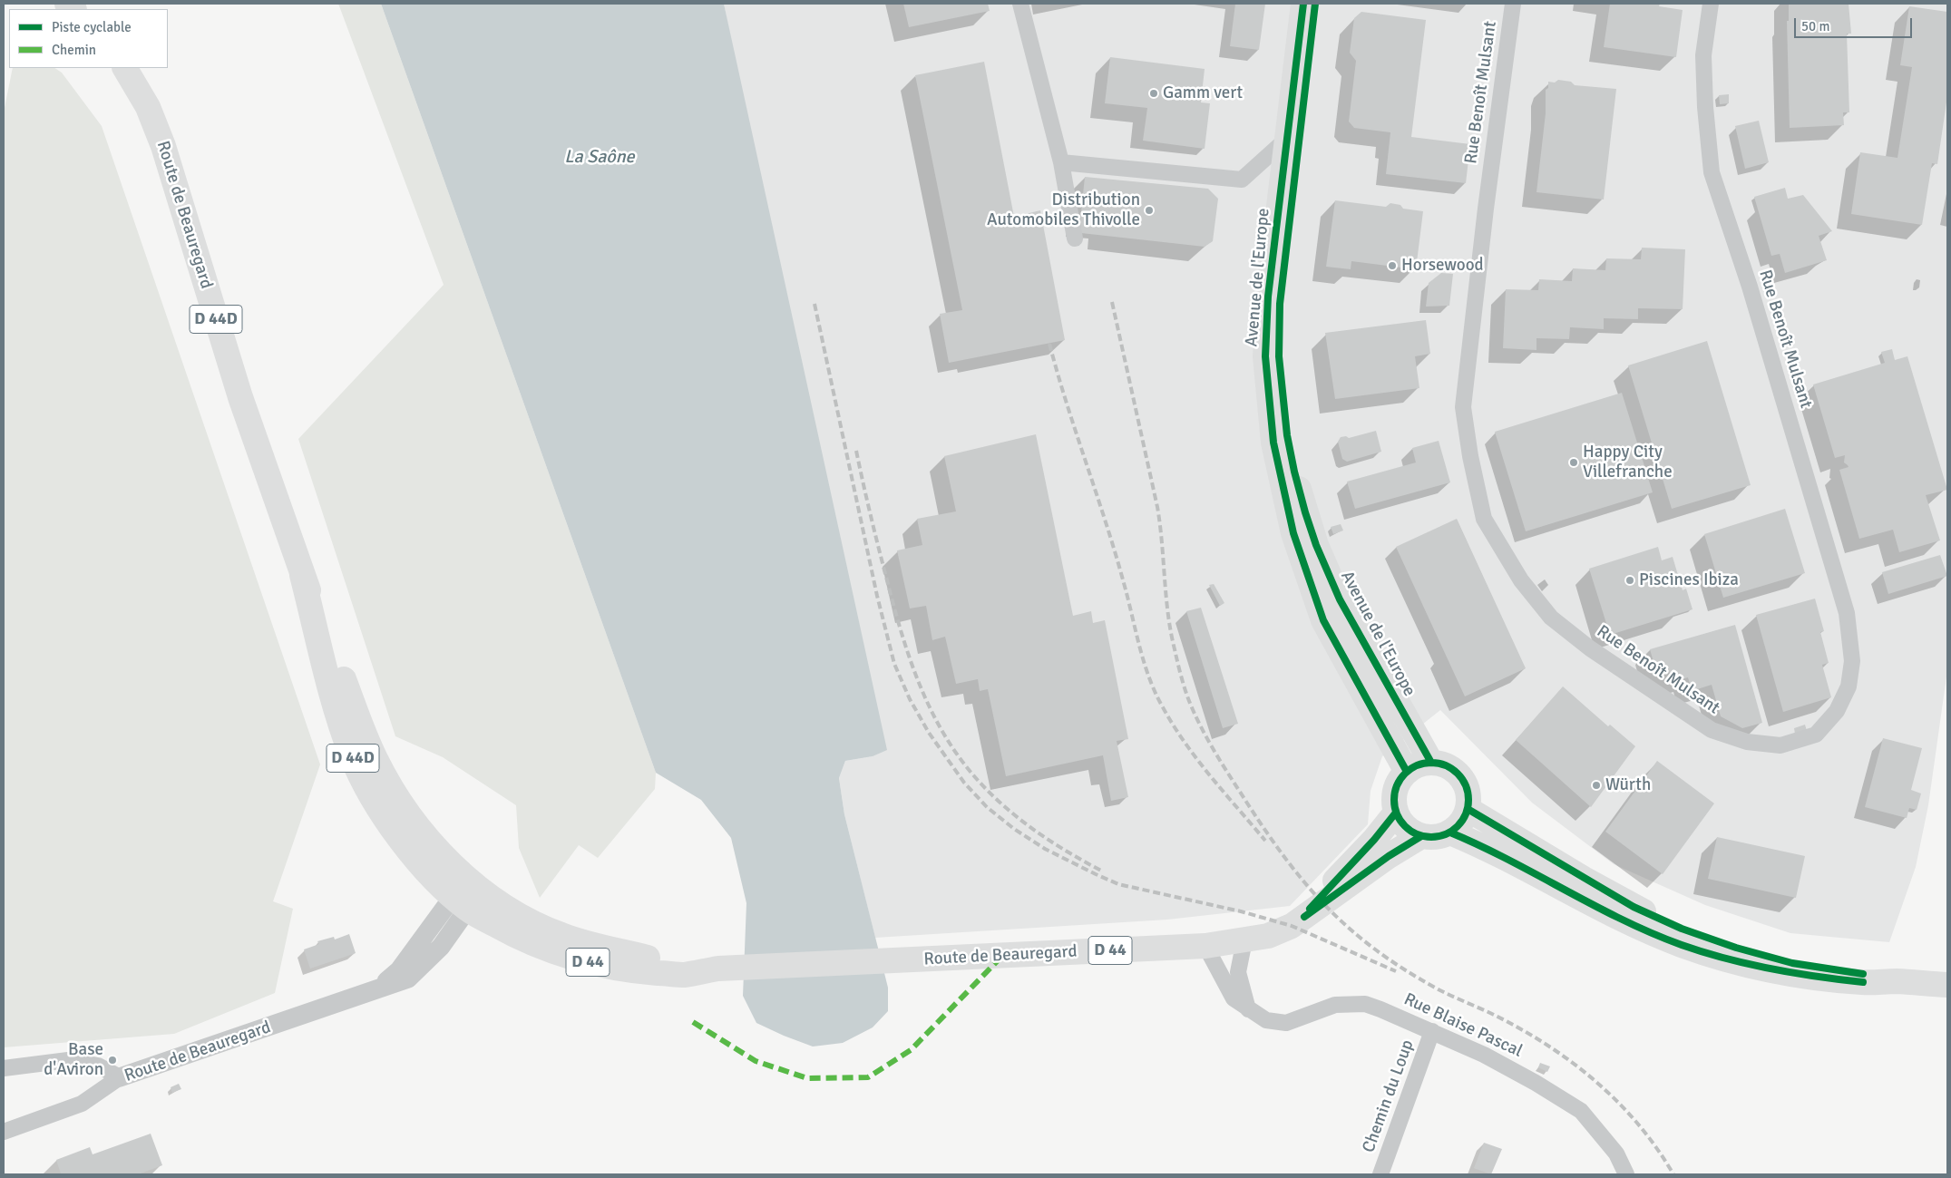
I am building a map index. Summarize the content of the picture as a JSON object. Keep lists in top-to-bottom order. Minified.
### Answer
{"streets":{"main road":["Route de Beauregard","Avenue de l'Europe","D 44D","D 44"],"street":["Rue Benoît Mulsant","Rue Blaise Pascal","Chemin du Loup"]},"crossings":[["Route de Beauregard","Avenue de l'Europe"],["Route de Beauregard","D 44D"],["Route de Beauregard","Rue Blaise Pascal"],["Rue Blaise Pascal","Chemin du Loup"]],"water":["La Saône"],"places":["Gamm vert","Distribution Automobiles Thivolle","Horsewood","Happy City Villefranche","Piscines Ibiza","Würth","Base d'Aviron"],"legend":["Piste cyclable","Chemin"],"scale_bar":"50 m"}
